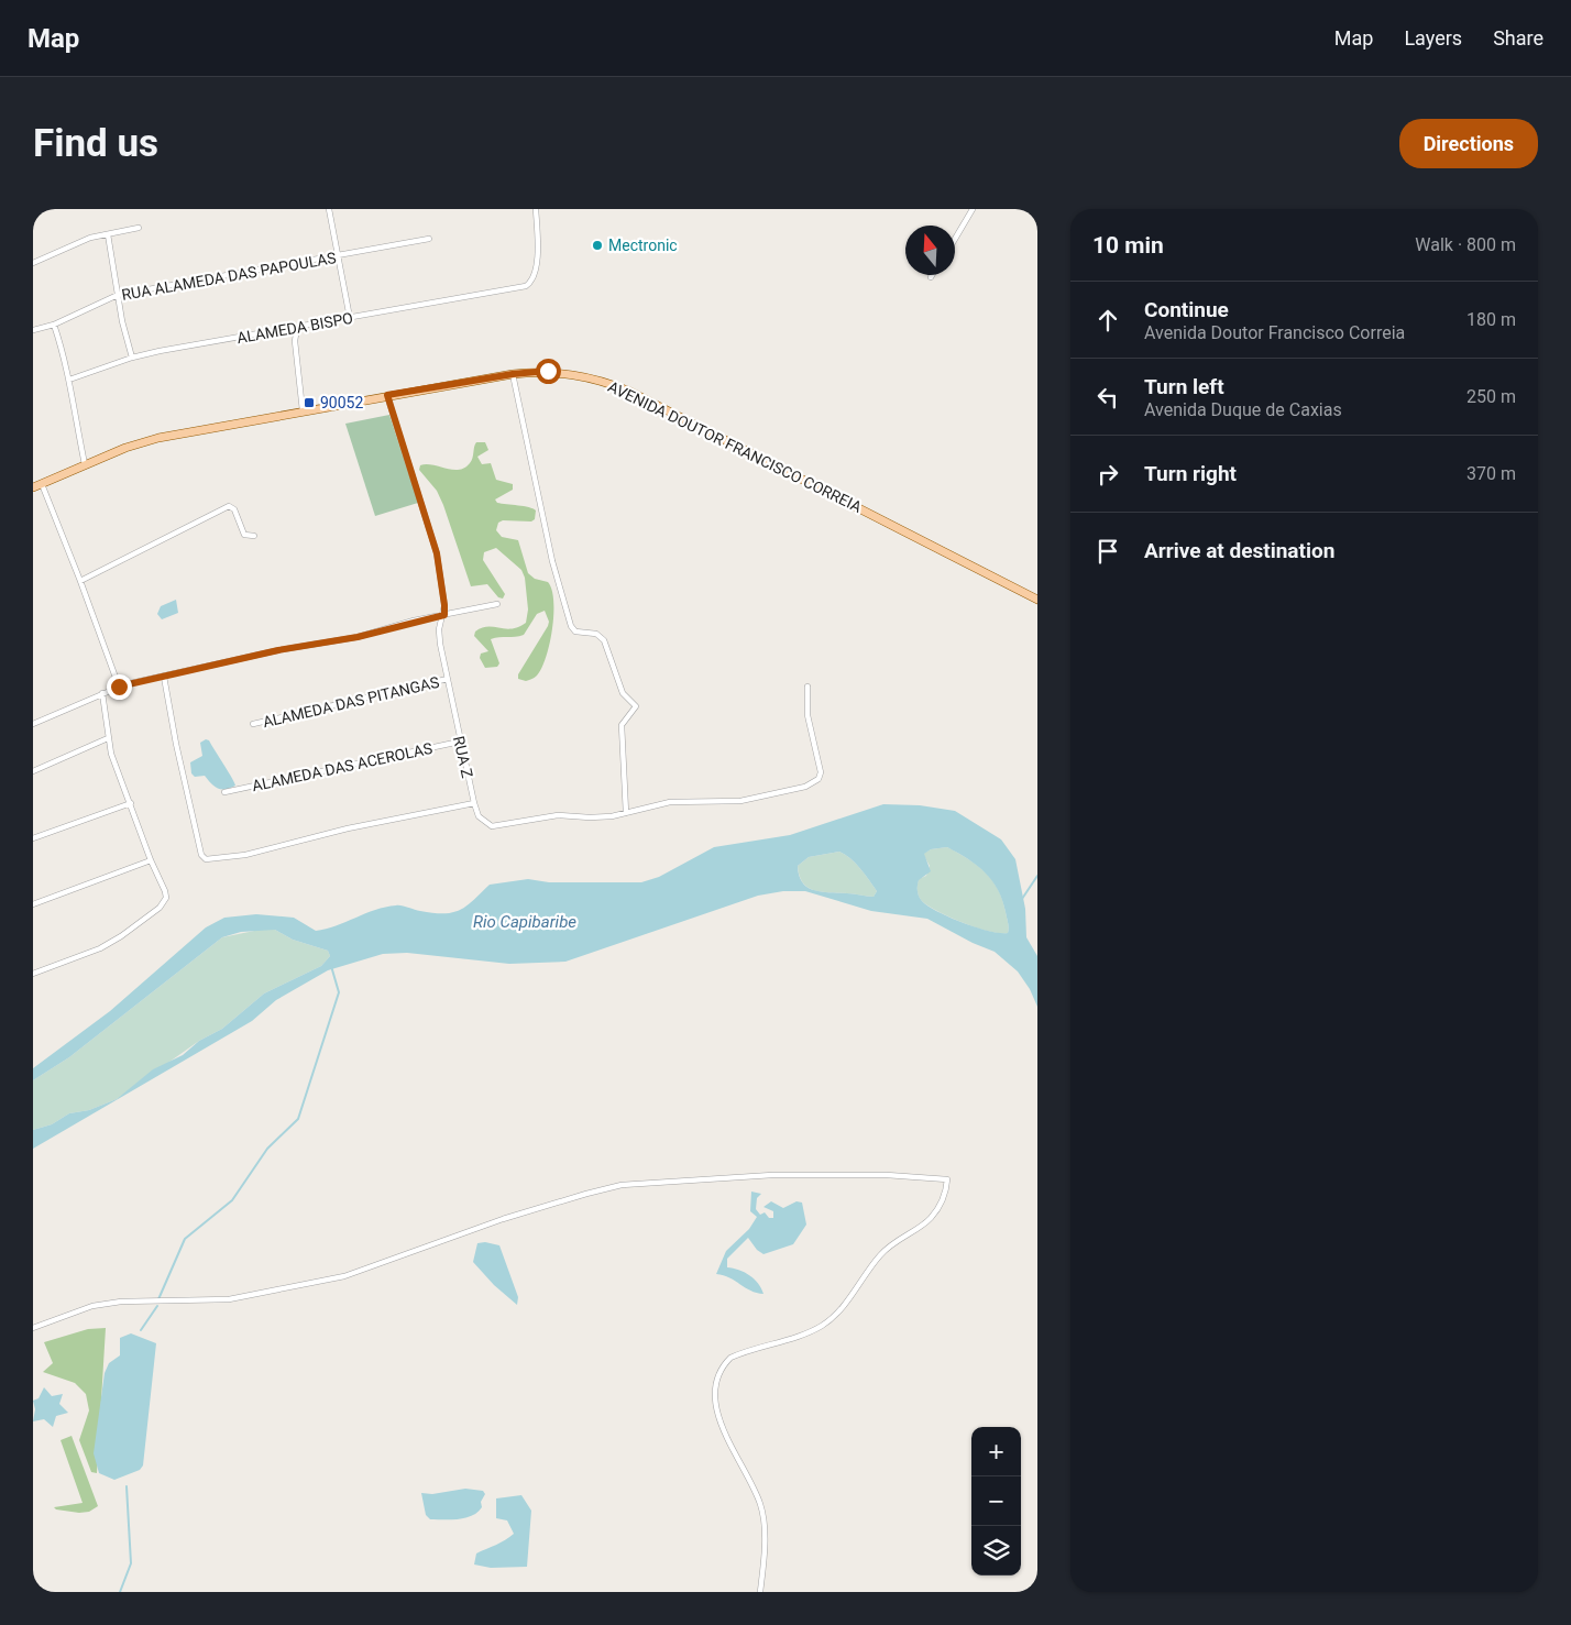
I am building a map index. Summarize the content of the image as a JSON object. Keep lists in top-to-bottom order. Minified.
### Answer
{"streets":{"main road":["AVENIDA DOUTOR FRANCISCO CORREIA"],"street":["RUA ALAMEDA DAS PAPOULAS","ALAMEDA BISPO","ALAMEDA DAS PITANGAS","RUA Z","ALAMEDA DAS ACEROLAS"]},"crossings":[["AVENIDA DOUTOR FRANCISCO CORREIA","RUA Z"],["ALAMEDA DAS PITANGAS","RUA Z"],["RUA Z","ALAMEDA DAS ACEROLAS"]],"water":["Rio Capibaribe"],"places":{"other":["Mectronic"],"transit":["90052"]},"north":"top","page":{"header":"Map","nav":["Map","Layers","Share"],"buttons":"Directions","title":"Find us","heading":["10 min","Walk · 800 m"],"list":[["Continue","Avenida Doutor Francisco Correia","180 m"],["Turn left","Avenida Duque de Caxias","250 m"],["Turn right","370 m"],"Arrive at destination"],"map_buttons":["+","−"]}}
